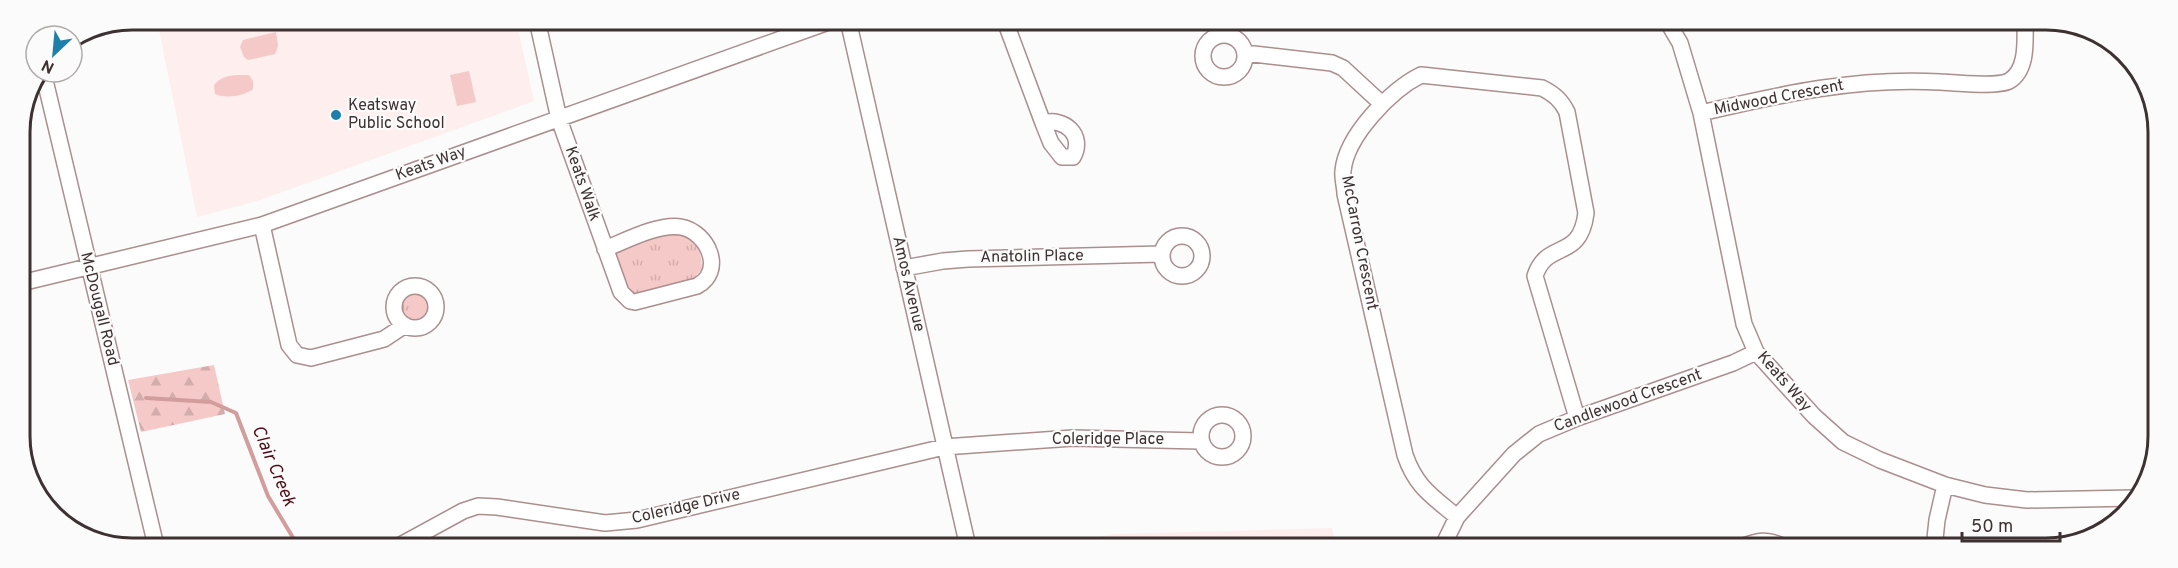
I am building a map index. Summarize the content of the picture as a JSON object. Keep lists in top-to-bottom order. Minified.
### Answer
{"streets":{"street":["Midwood Crescent","Keats Way","Keats Walk","McCarron Crescent","Anatolin Place","Amos Avenue","McDougall Road","Candlewood Crescent","Coleridge Place","Coleridge Drive"]},"crossings":[["Midwood Crescent","Keats Way"],["Keats Way","Keats Walk"],["Keats Way","McDougall Road"],["Keats Way","Candlewood Crescent"],["McCarron Crescent","Candlewood Crescent"],["Anatolin Place","Amos Avenue"],["Amos Avenue","Coleridge Place"],["Amos Avenue","Coleridge Drive"],["Coleridge Place","Coleridge Drive"]],"water":["Clair Creek"],"places":["Keatsway Public School"],"scale_bar":"50 m","north":"bottom left"}
